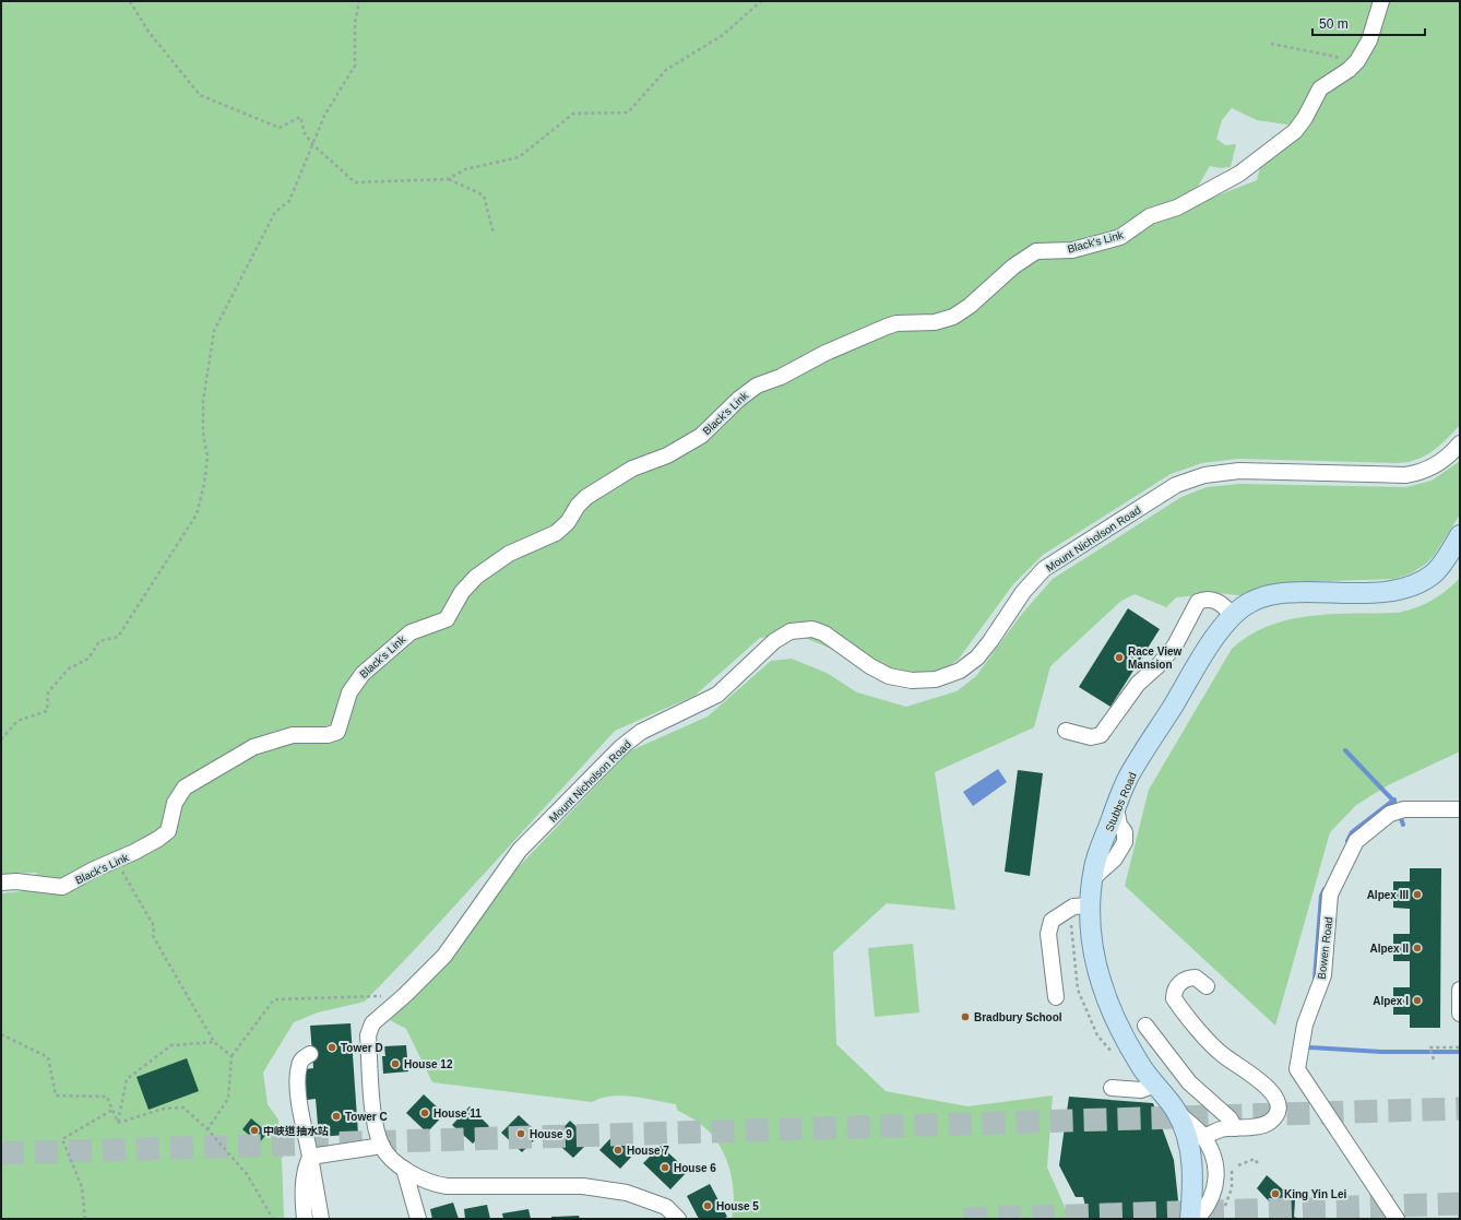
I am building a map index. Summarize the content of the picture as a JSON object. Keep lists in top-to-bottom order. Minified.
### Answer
{"streets":{"main road":["Stubbs Road"],"street":["Black's Link","Mount Nicholson Road","Bowen Road"]},"places":["Race View Mansion","Alpex III","Alpex II","Alpex I","Bradbury School","Tower D","House 12","House 11","Tower C","中峽道抽水站","House 9","House 7","House 6","King Yin Lei","House 5"],"scale_bar":"50 m"}
